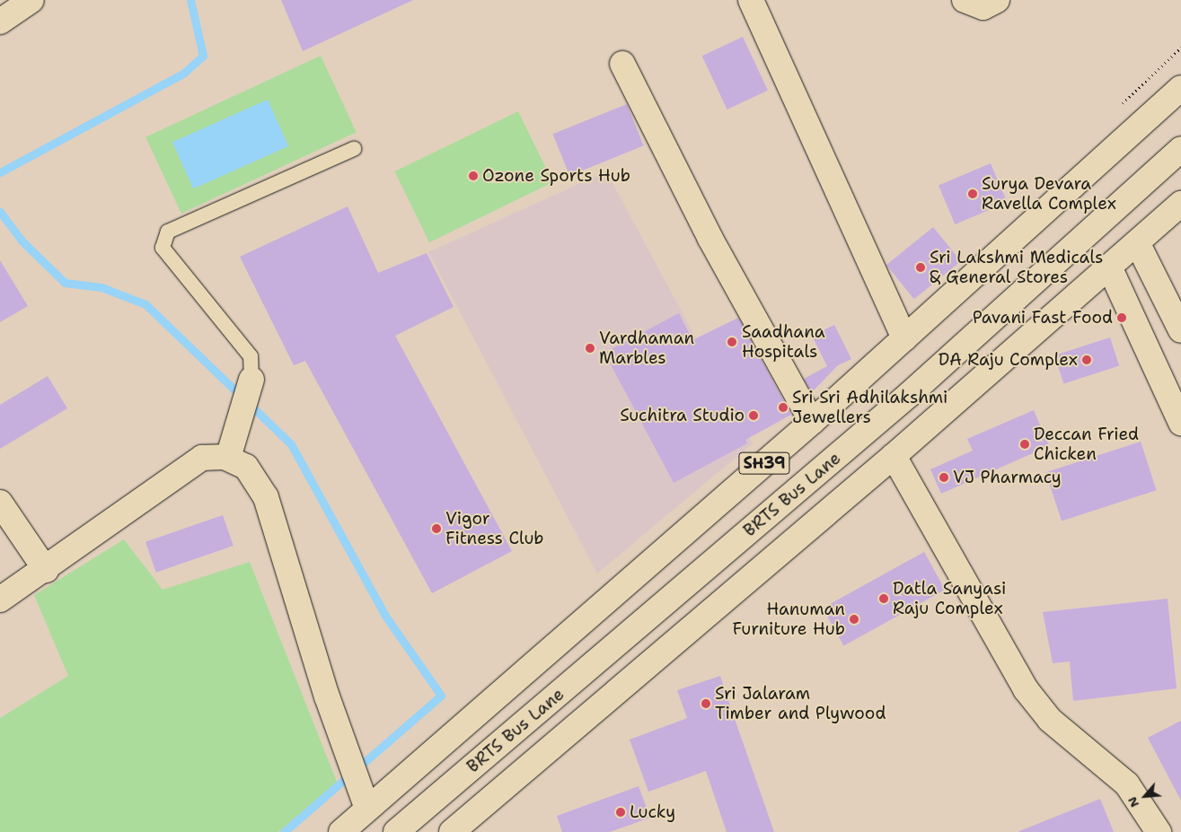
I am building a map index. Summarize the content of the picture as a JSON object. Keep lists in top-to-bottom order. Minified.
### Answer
{"streets":{"main road":["SH39","BRTS Bus Lane"]},"places":["Ozone Sports Hub","Surya Devara Ravella Complex","Sri Lakshmi Medicals & General Stores","Pavani Fast Food","Saadhana Hospitals","Vardhaman Marbles","DA Raju Complex","Sri Sri Adhilakshmi Jewellers","Suchitra Studio","Deccan Fried Chicken","VJ Pharmacy","Vigor Fitness Club","Datla Sanyasi Raju Complex","Hanuman Furniture Hub","Sri Jalaram Timber and Plywood","Lucky"],"north":"bottom left"}
